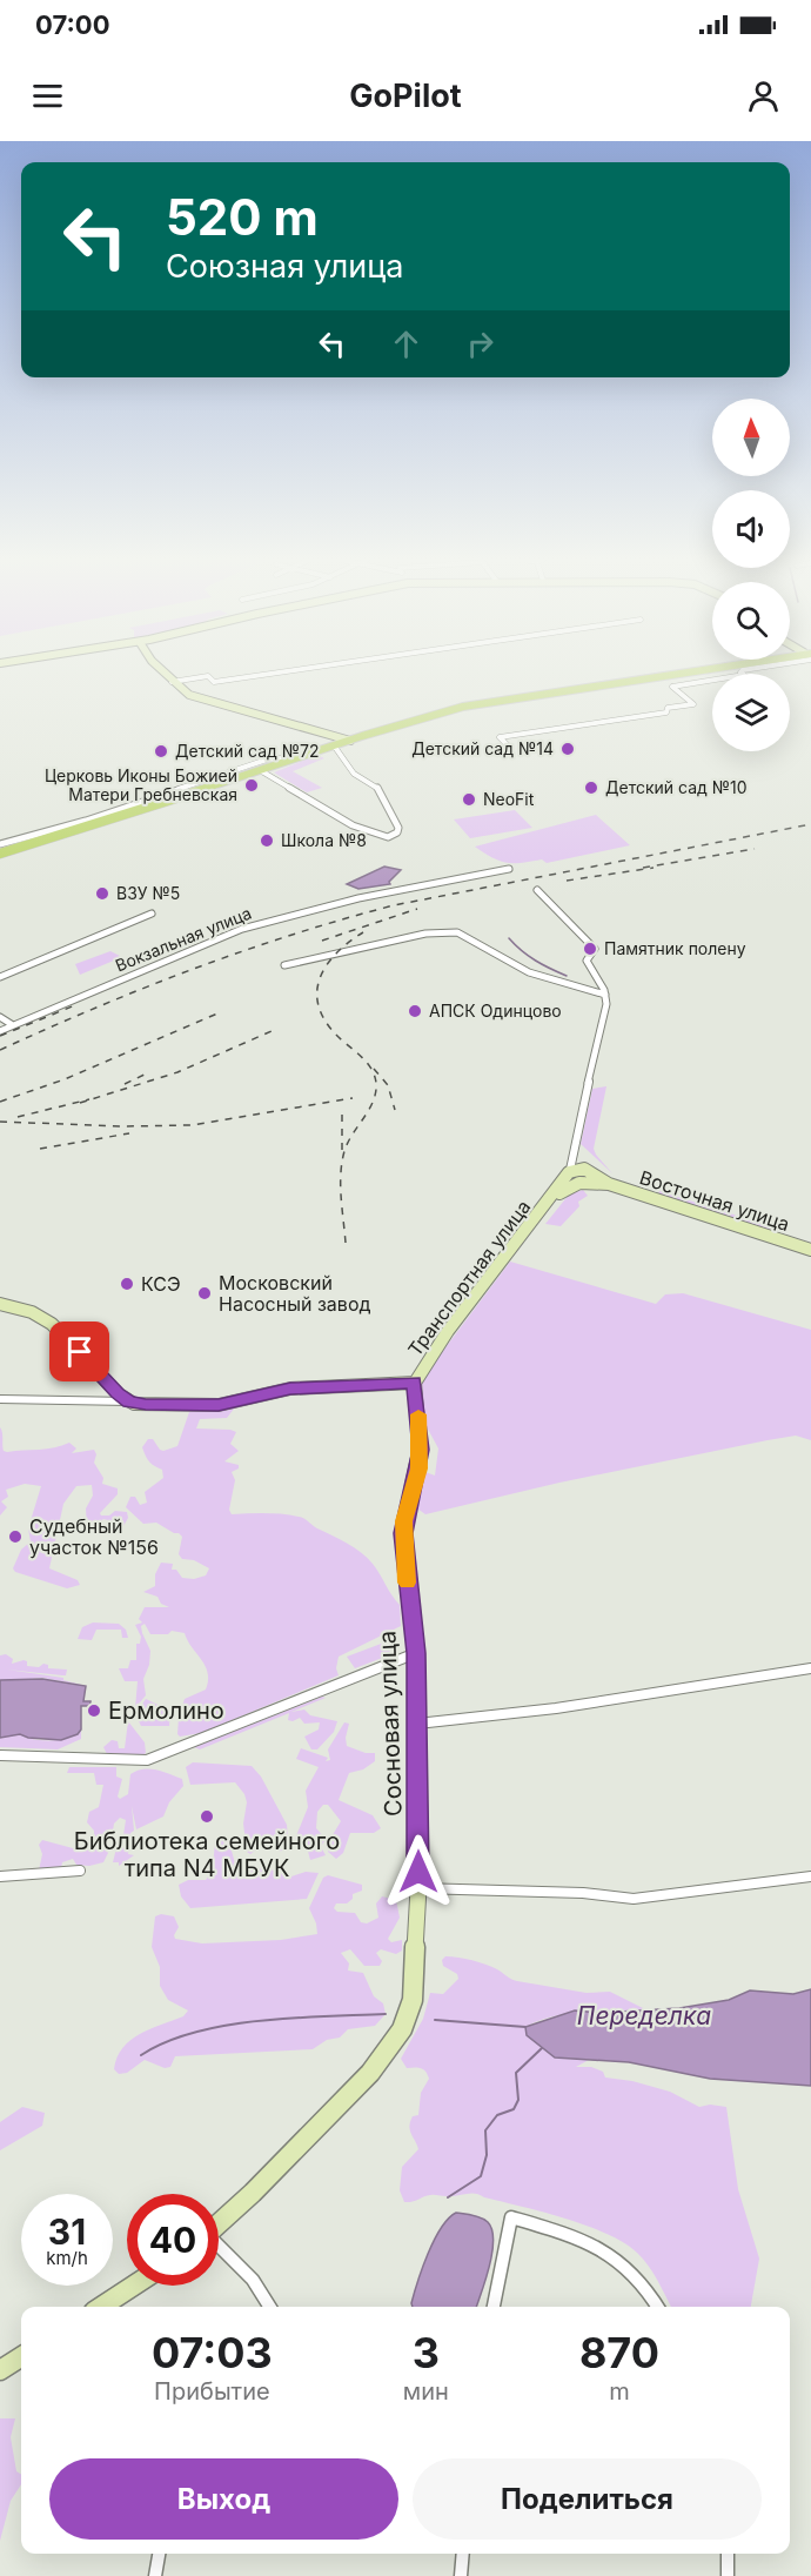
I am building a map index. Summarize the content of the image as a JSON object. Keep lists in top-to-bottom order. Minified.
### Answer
{"streets":{"street":["Вокзальная улица","Восточная улица","Транспортная улица","Сосновая улица"]},"crossings":[["Транспортная улица","Сосновая улица"]],"water":["Переделка"],"places":["Детский сад №14","Детский сад №72","Церковь Иконы Божией Матери Гребневская","Детский сад №10","NeoFit","Школа №8","ВЗУ №5","Памятник полену","АПСК Одинцово","КСЭ","Московский Насосный завод","Судебный участок №156","Ермолино","Библиотека семейного типа N4 МБУК"],"north":"top","page":{"status":"07:00","header":"GoPilot","turn":["520 m","Союзная улица"],"speed":"31 km/h","limit":"40","eta":["07:03","Прибытие","3","мин","870","m"],"buttons":["Выход","Поделиться"]}}
